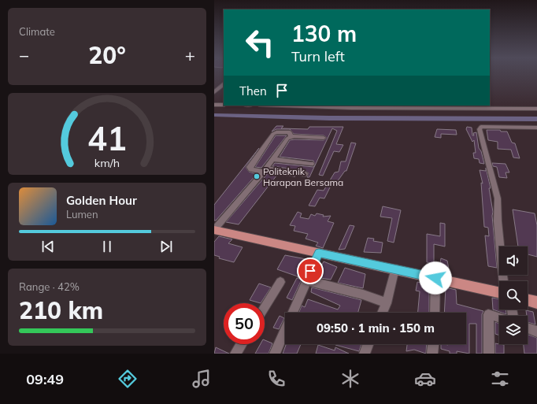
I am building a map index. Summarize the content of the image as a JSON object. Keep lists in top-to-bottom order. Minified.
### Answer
{"places":["Politeknik Harapan Bersama"],"page":{"tile":["Climate",["Range · 42%","210 km"]],"turn":["130 m","Turn left"],"heat":["−","20°","+"],"then":"Then","song":["Golden Hour","Lumen"],"limit":"50","trip":"09:50 · 1 min · 150 m","tabs":"09:49","gauge":["41","km/h"]}}
